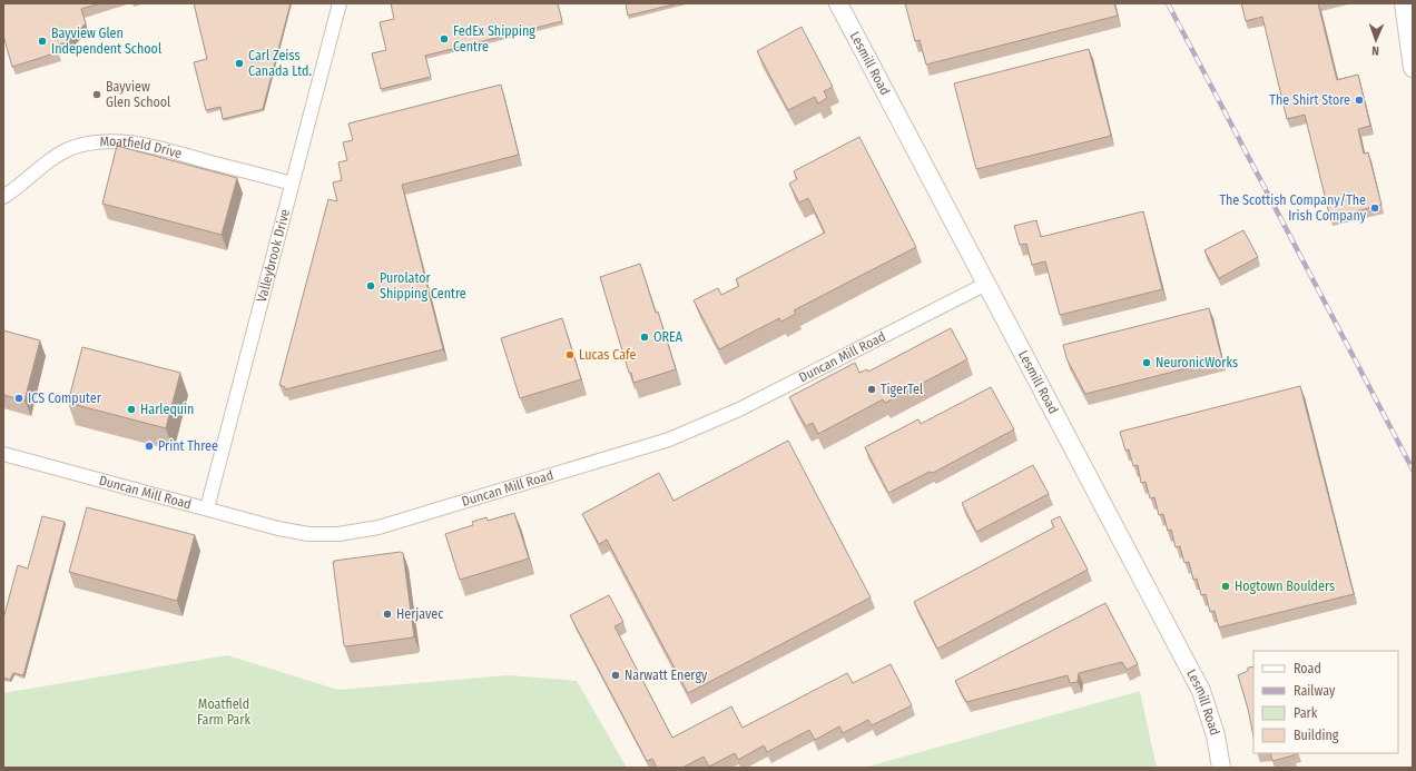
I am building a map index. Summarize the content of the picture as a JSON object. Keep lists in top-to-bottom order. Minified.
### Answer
{"streets":{"street":["Lesmill Road","Moatfield Drive","Valleybrook Drive","Duncan Mill Road"]},"crossings":[["Lesmill Road","Duncan Mill Road"],["Moatfield Drive","Valleybrook Drive"],["Valleybrook Drive","Duncan Mill Road"]],"parks":["Moatfield Farm Park"],"places":["FedEx Shipping Centre","Bayview Glen Independent School","Carl Zeiss Canada Ltd.","Bayview Glen School","The Shirt Store","The Scottish Company/The Irish Company","Purolator Shipping Centre","OREA","Lucas Cafe","NeuronicWorks","TigerTel","ICS Computer","Harlequin","Print Three","Hogtown Boulders","Herjavec","Narwatt Energy"],"legend":["Road","Railway","Park","Building"],"north":"bottom"}
